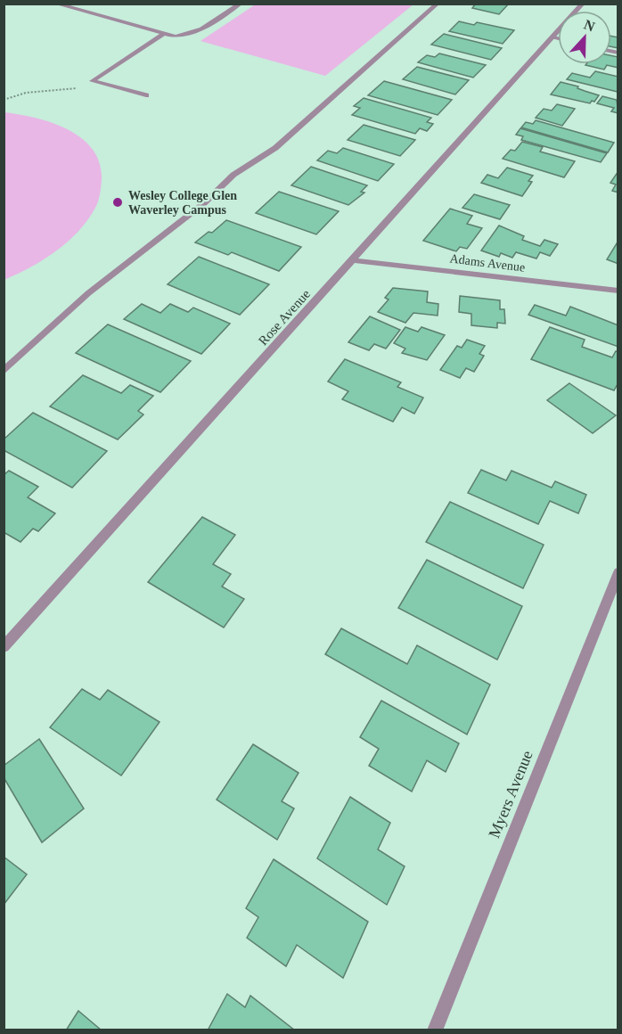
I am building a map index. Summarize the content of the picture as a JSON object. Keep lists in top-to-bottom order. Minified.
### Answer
{"streets":{"street":["Adams Avenue","Rose Avenue","Myers Avenue"]},"crossings":[["Adams Avenue","Rose Avenue"]],"places":["Wesley College Glen Waverley Campus"],"north":"top"}
